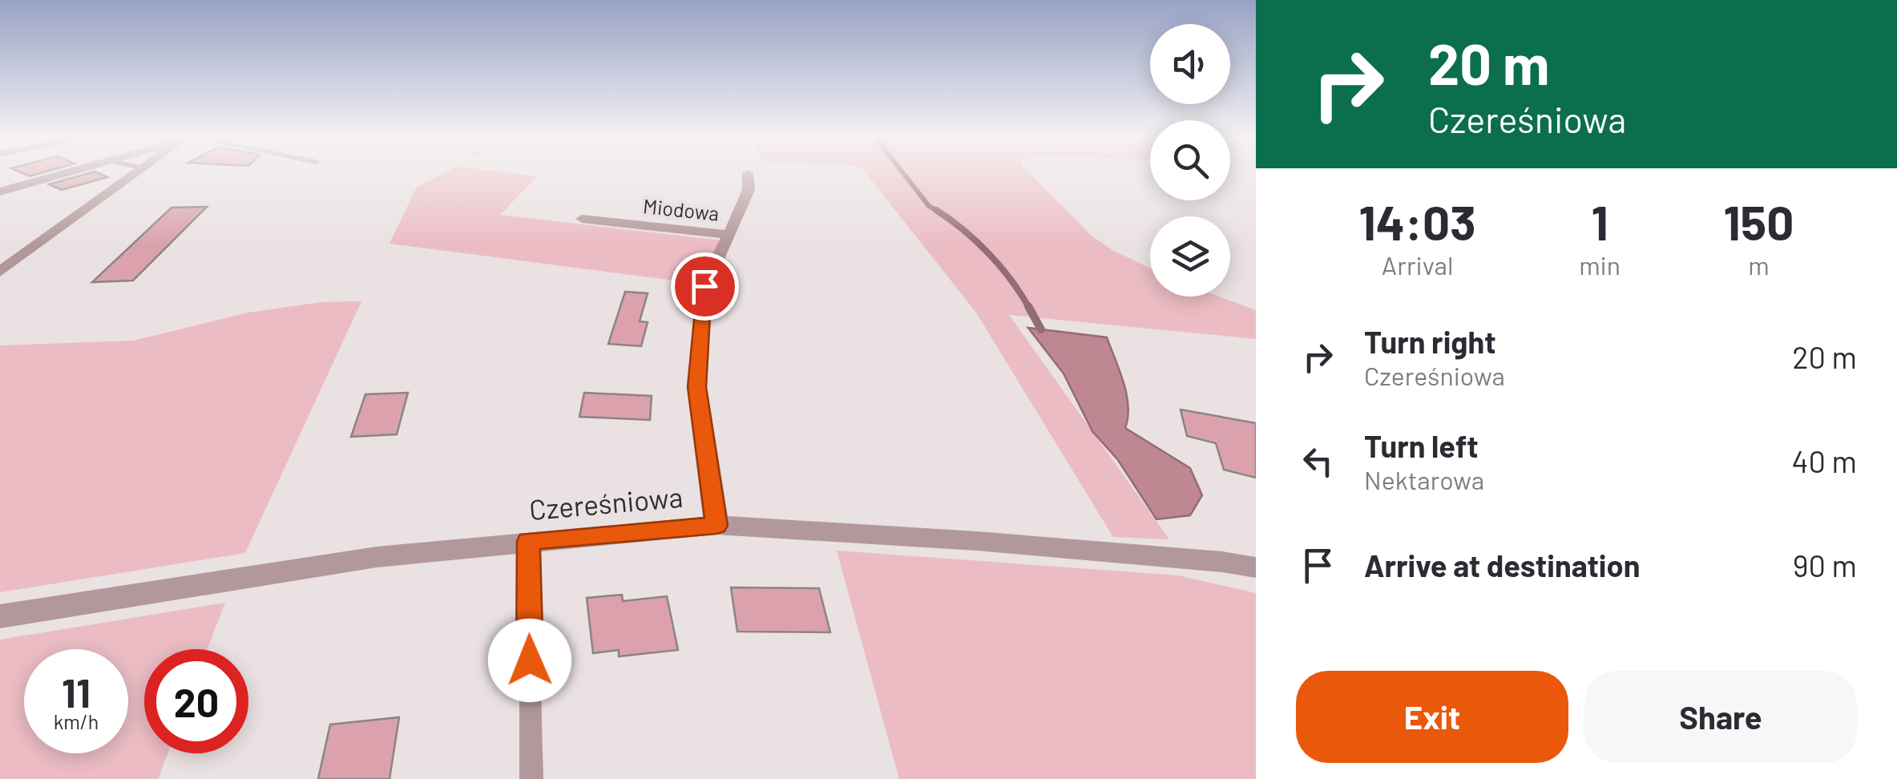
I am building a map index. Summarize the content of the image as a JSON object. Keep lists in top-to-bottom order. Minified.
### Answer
{"streets":{"street":["Miodowa","Czereśniowa"]},"page":{"turn":["20 m","Czereśniowa"],"eta":["14:03","Arrival","1","min","150","m"],"list":[{"name":"Turn right","note":"Czereśniowa","value":"20 m"},{"name":"Turn left","note":"Nektarowa","value":"40 m"},{"name":"Arrive at destination","value":"90 m"}],"speed":"11 km/h","limit":"20","buttons":["Exit","Share"]}}
